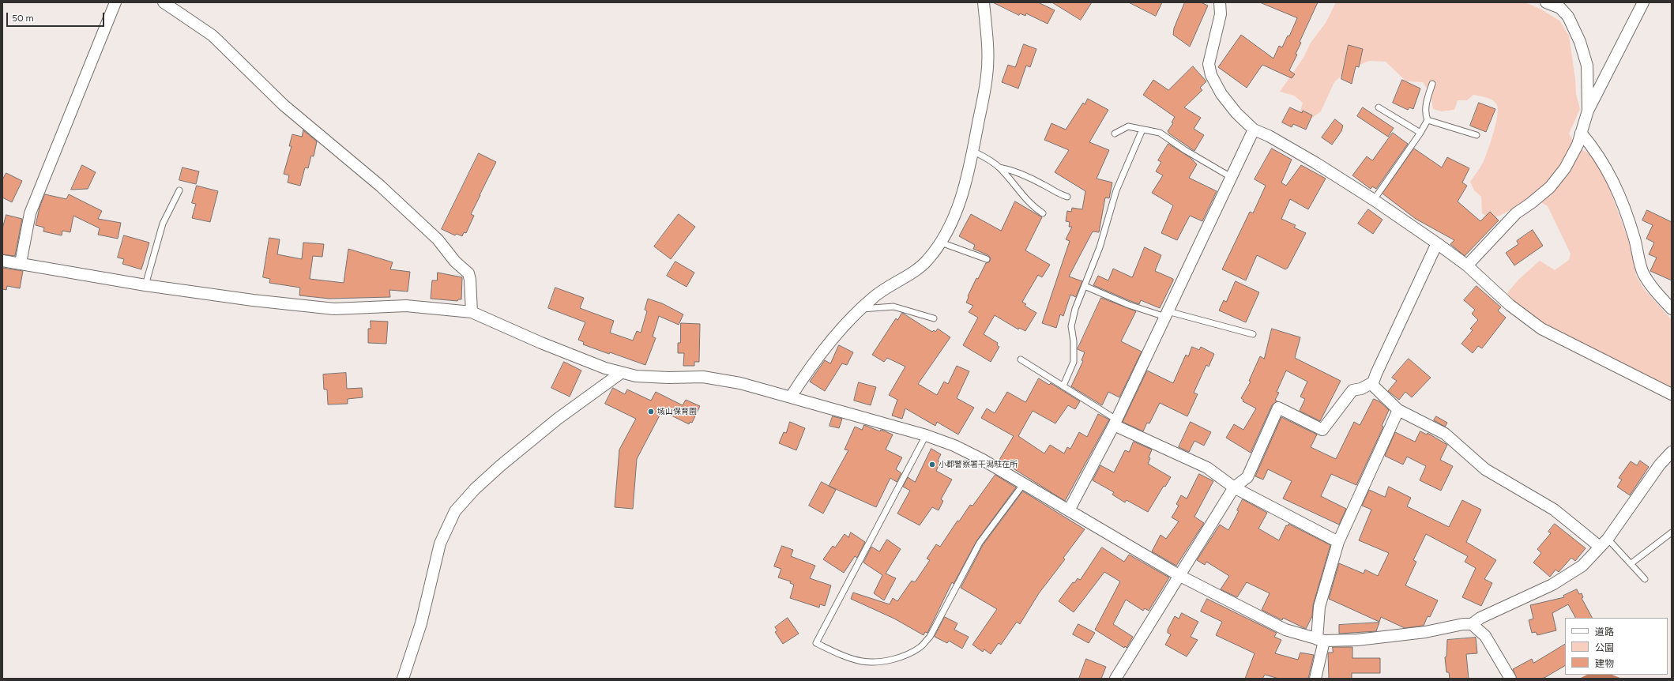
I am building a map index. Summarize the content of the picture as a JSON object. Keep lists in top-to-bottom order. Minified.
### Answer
{"places":["城山保育園","小郡警察署干潟駐在所"],"legend":["道路","公園","建物"],"scale_bar":"50 m"}
